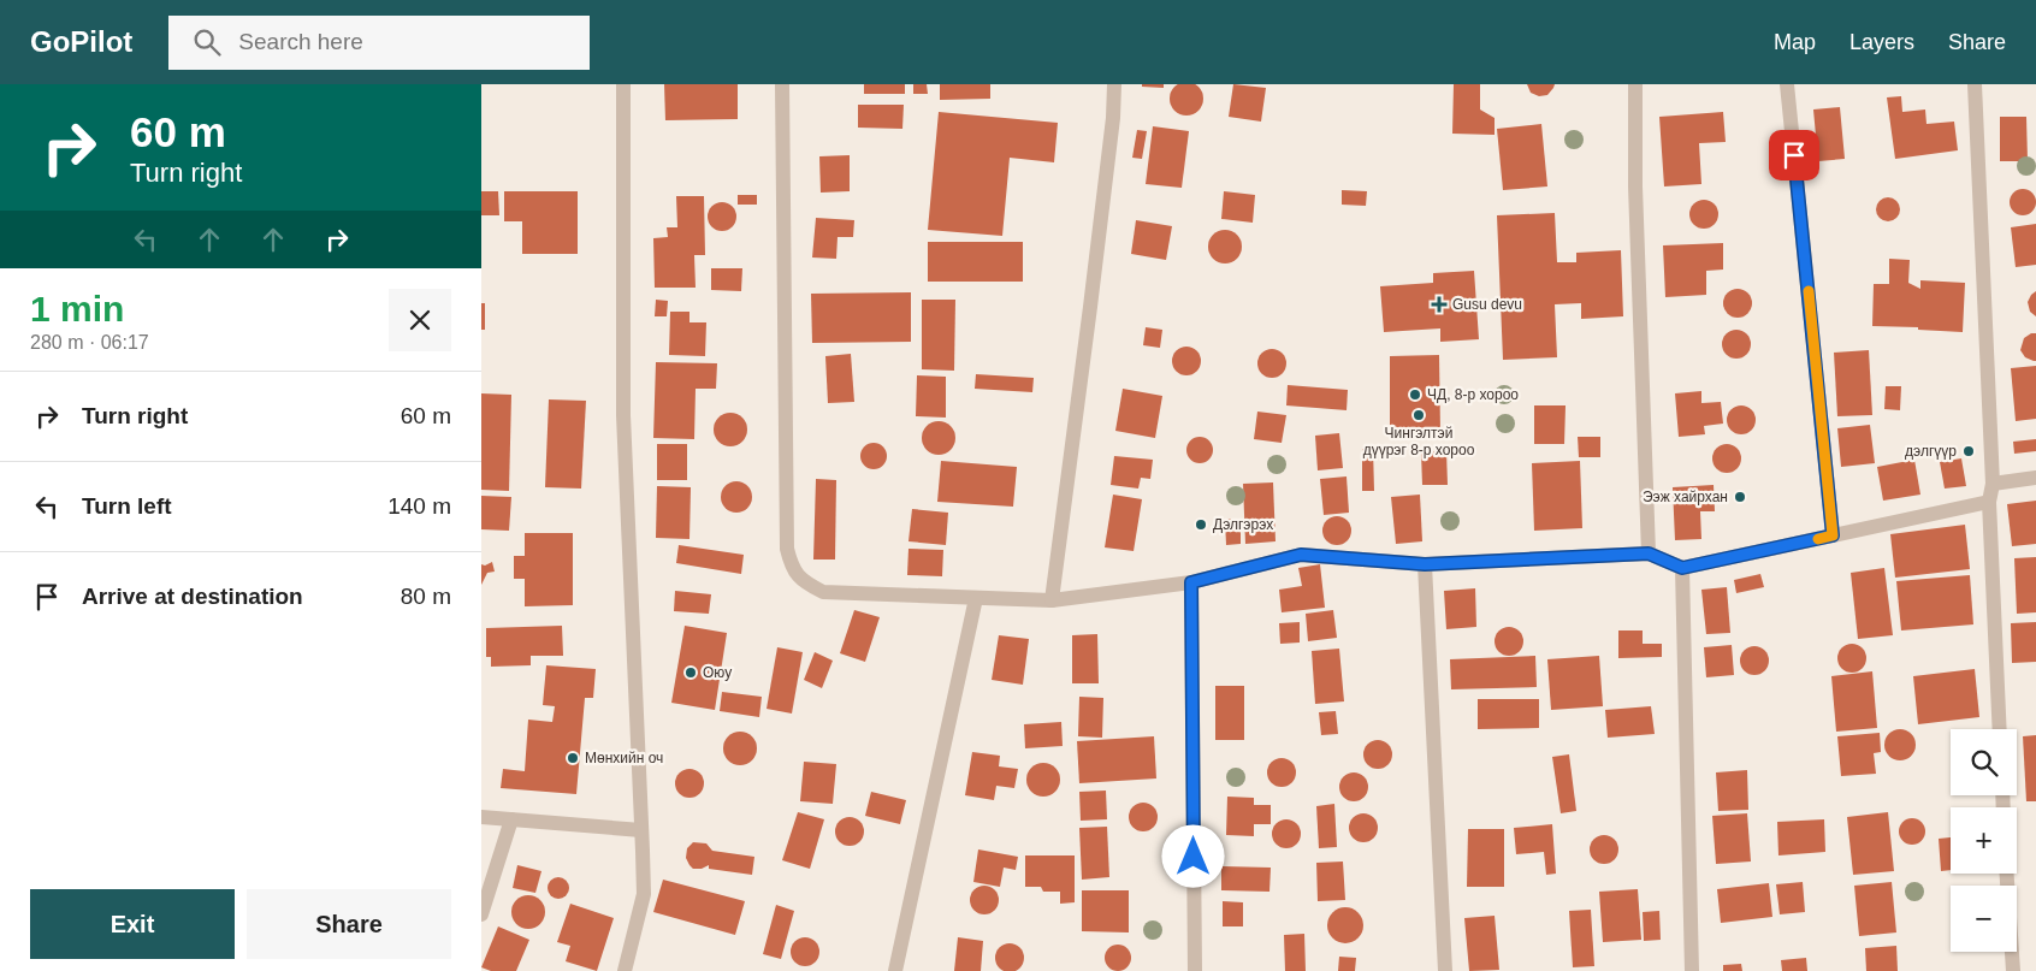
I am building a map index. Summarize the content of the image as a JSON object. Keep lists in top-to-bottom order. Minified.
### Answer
{"places":{"health":["Gusu devu"],"other":["ЧД, 8-р хороо","Чингэлтэй дүүрэг 8-р хороо","дэлгүүр","Ээж хайрхан","Дэлгэрэх","Оюу","Мөнхийн оч"]},"page":{"header":"GoPilot","search":"Search here","nav":["Map","Layers","Share"],"turn":["60 m","Turn right"],"heading":["1 min","280 m · 06:17"],"list":[{"name":"Turn right","value":"60 m"},{"name":"Turn left","value":"140 m"},{"name":"Arrive at destination","value":"80 m"}],"map_buttons":["+","−"],"buttons":["Exit","Share"]}}
